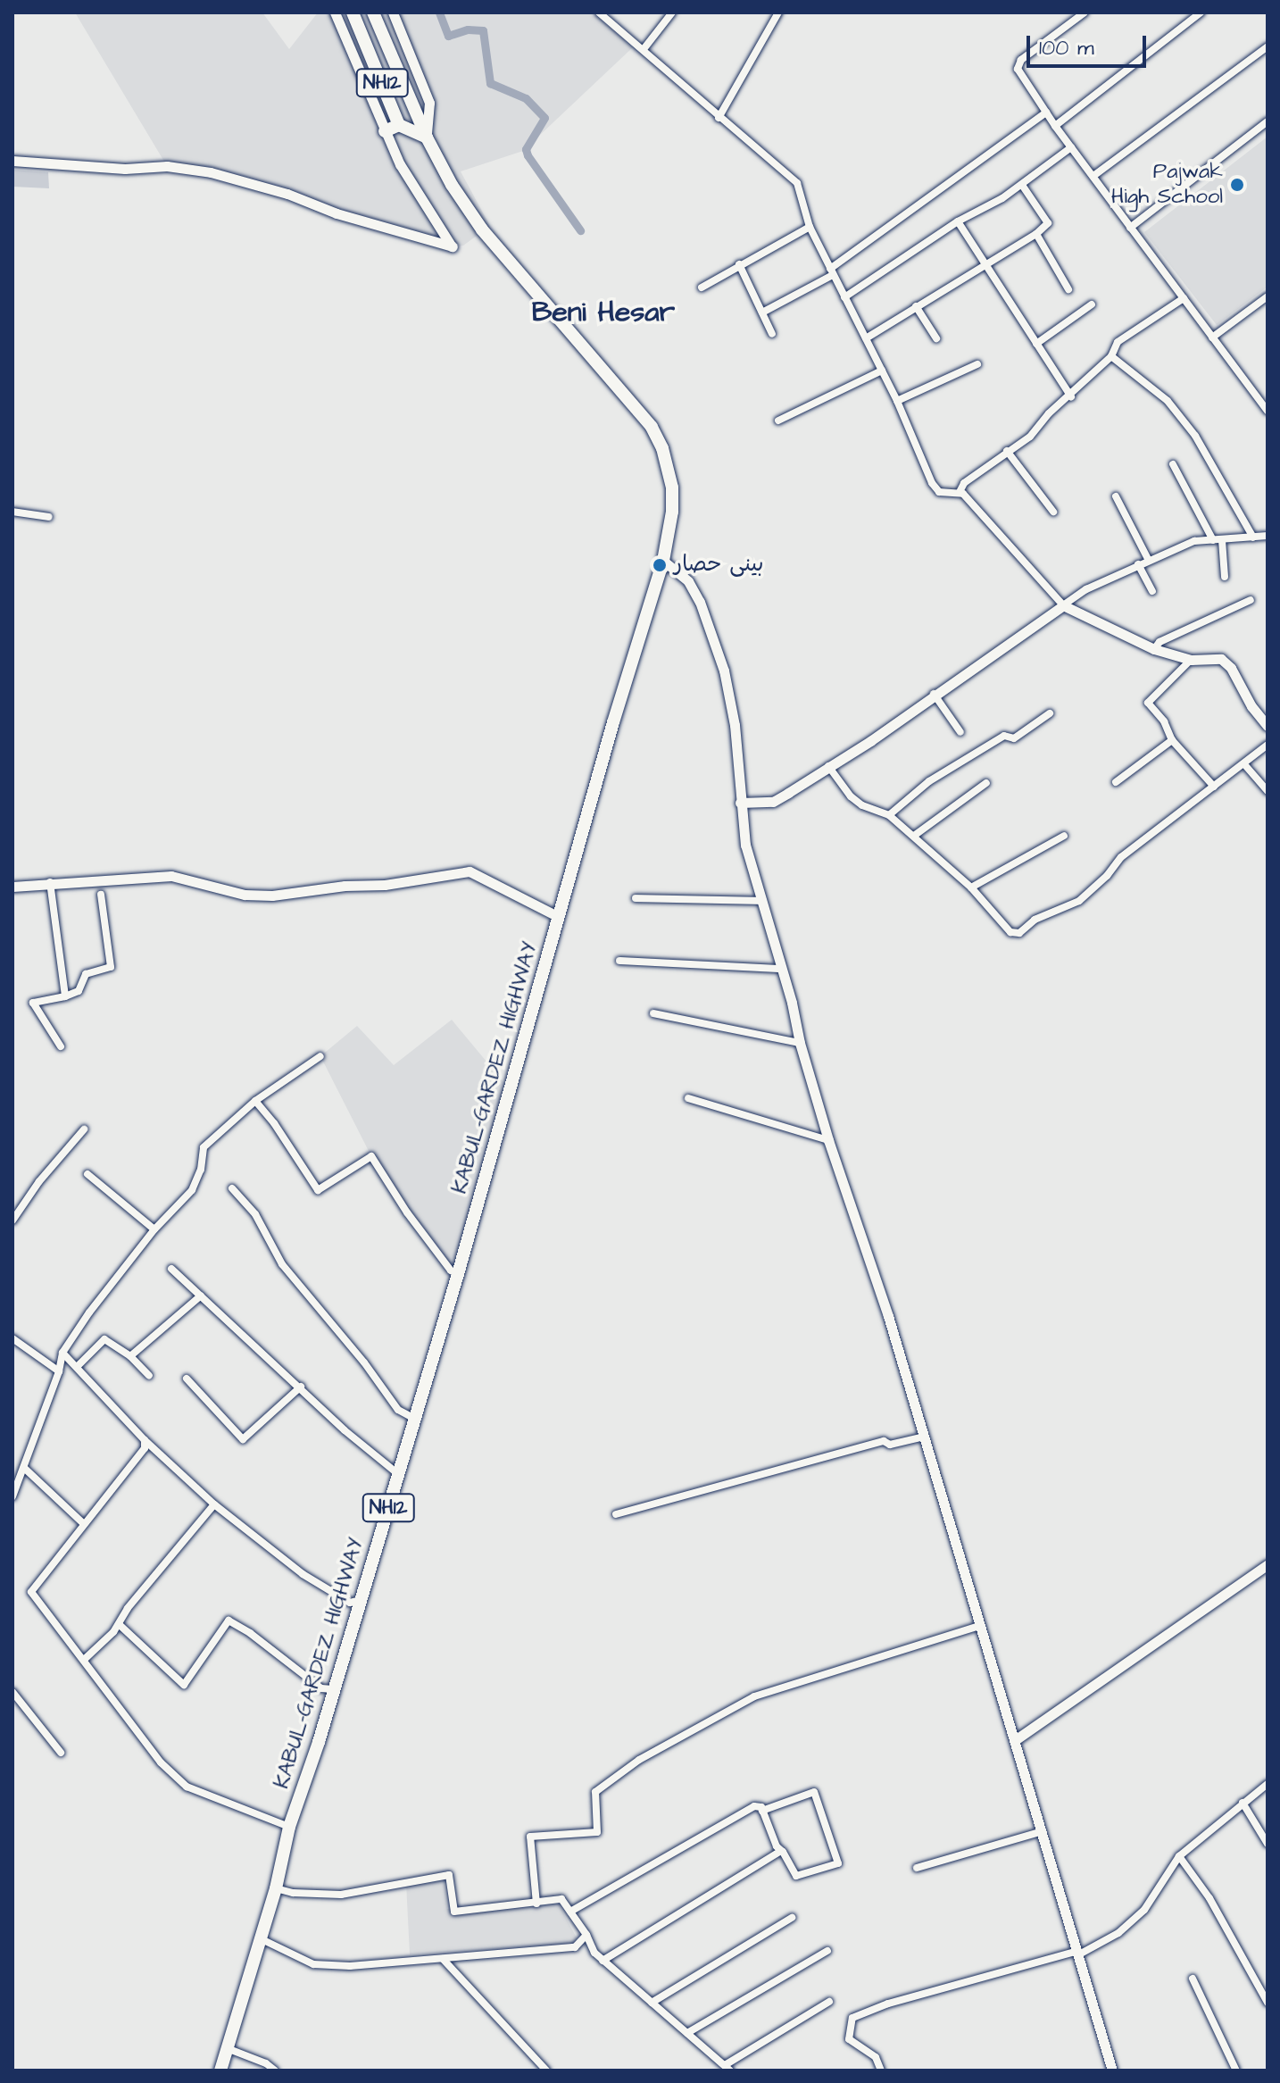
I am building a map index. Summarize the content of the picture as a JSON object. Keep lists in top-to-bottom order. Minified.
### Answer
{"streets":{"highway":["NH12","KABUL-GARDEZ HIGHWAY"]},"crossings":[["NH12","KABUL-GARDEZ HIGHWAY"]],"districts":["Beni Hesar"],"places":["Pajwak High School","بینی حصار"],"scale_bar":"100 m"}
